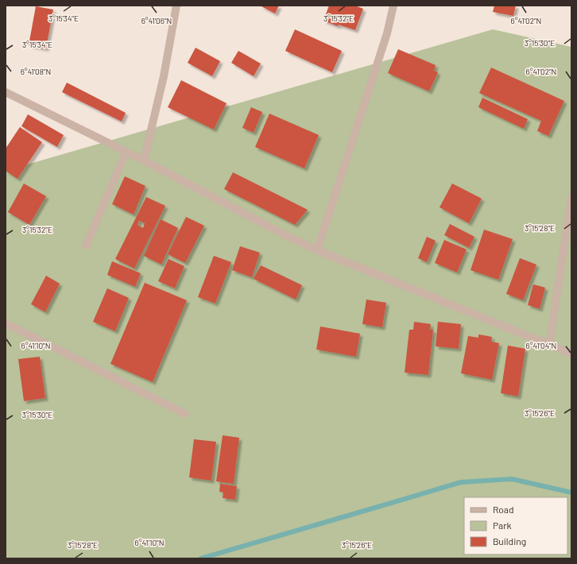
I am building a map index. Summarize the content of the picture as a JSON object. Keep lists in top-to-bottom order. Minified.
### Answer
{"legend":["Road","Park","Building"],"coordinates":["3°15'34\"E","3°15'32\"E","6°41'06\"N","6°41'02\"N","3°15'30\"E","6°41'08\"N","3°15'28\"E","6°41'10\"N","6°41'04\"N","3°15'26\"E"]}
